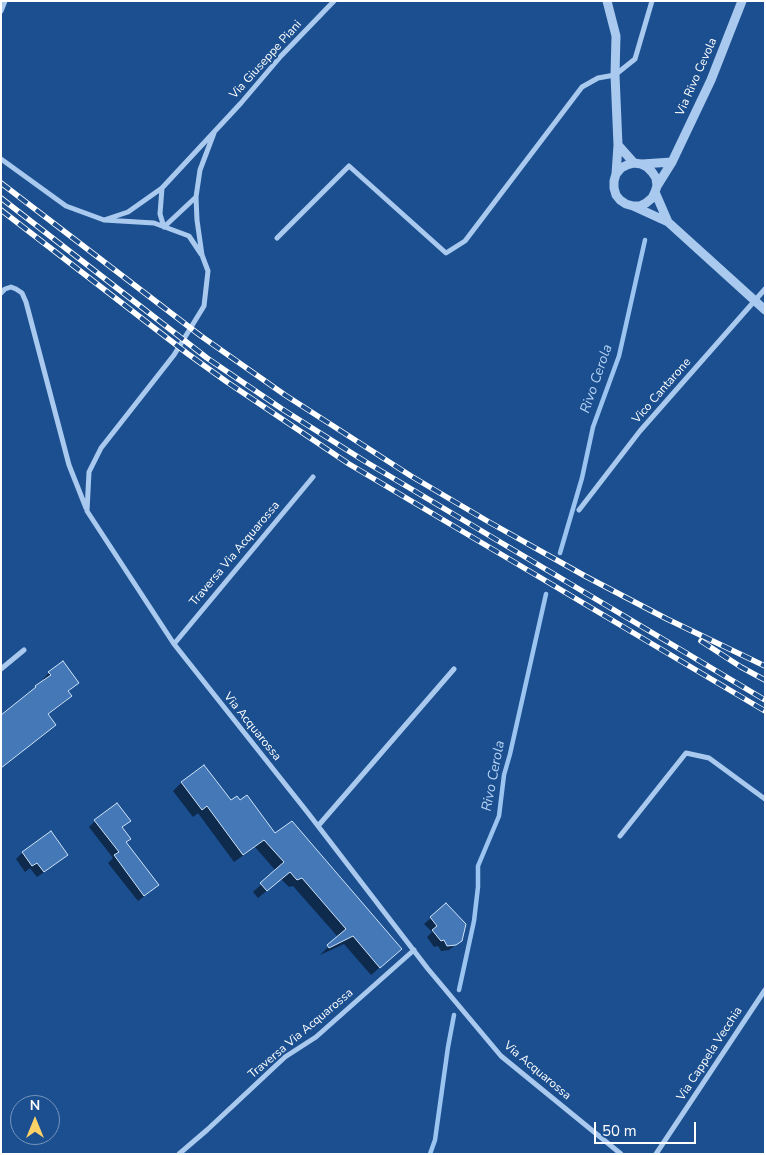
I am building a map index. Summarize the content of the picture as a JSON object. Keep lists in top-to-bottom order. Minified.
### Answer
{"streets":{"street":["Via Giuseppe Piani","Via Rivo Cevola","Vico Cantarone","Traversa Via Acquarossa","Via Acquarossa","Via Cappela Vecchia"]},"crossings":[["Traversa Via Acquarossa","Via Acquarossa"]],"water":["Rivo Cerola"],"scale_bar":"50 m","north":"top"}
